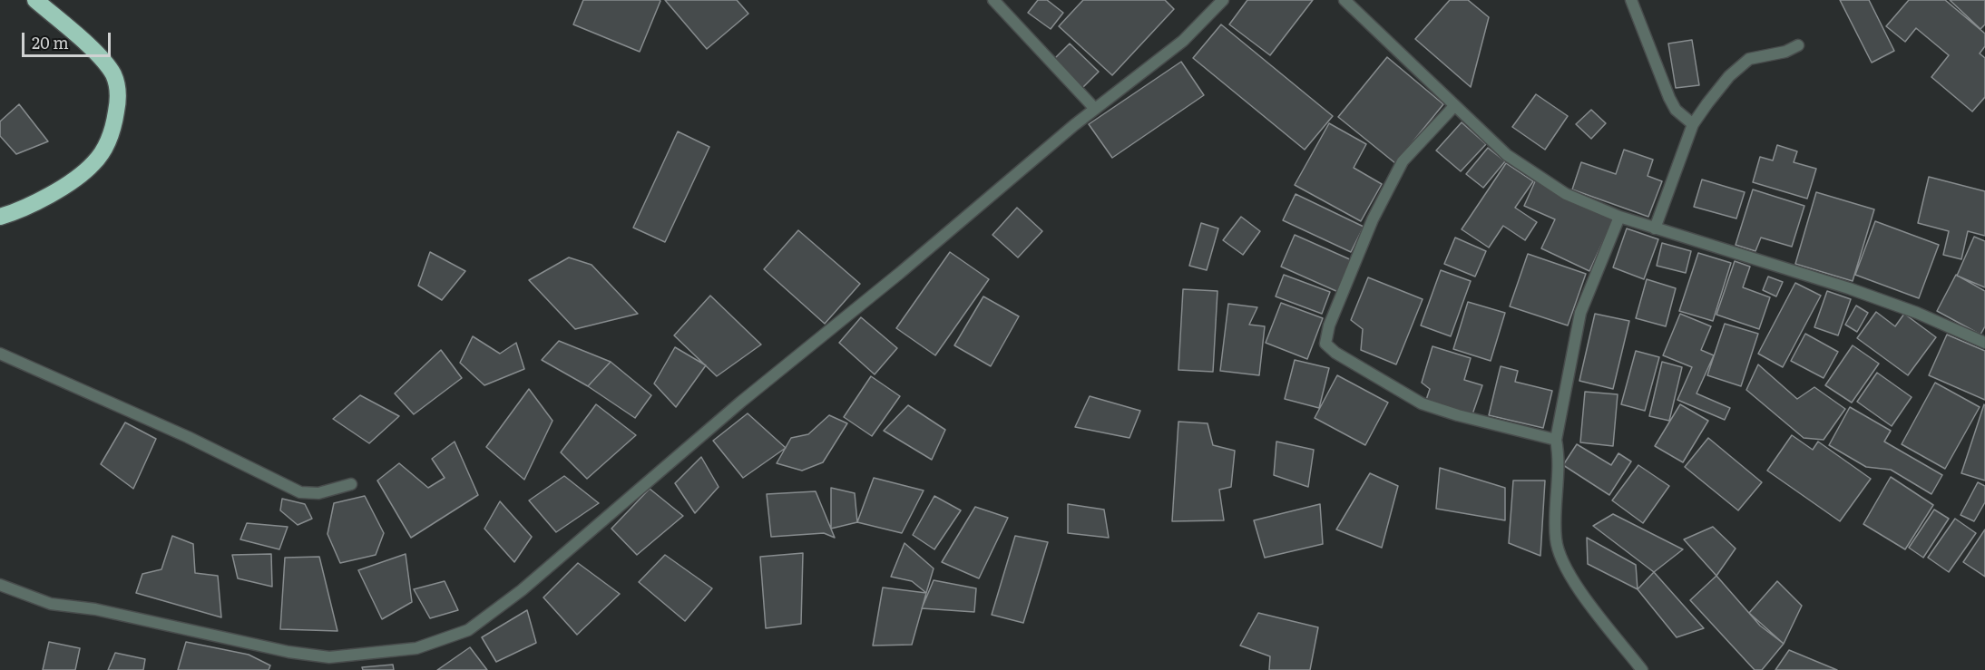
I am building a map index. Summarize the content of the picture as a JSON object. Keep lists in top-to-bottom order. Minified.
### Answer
{"scale_bar":"20 m"}
